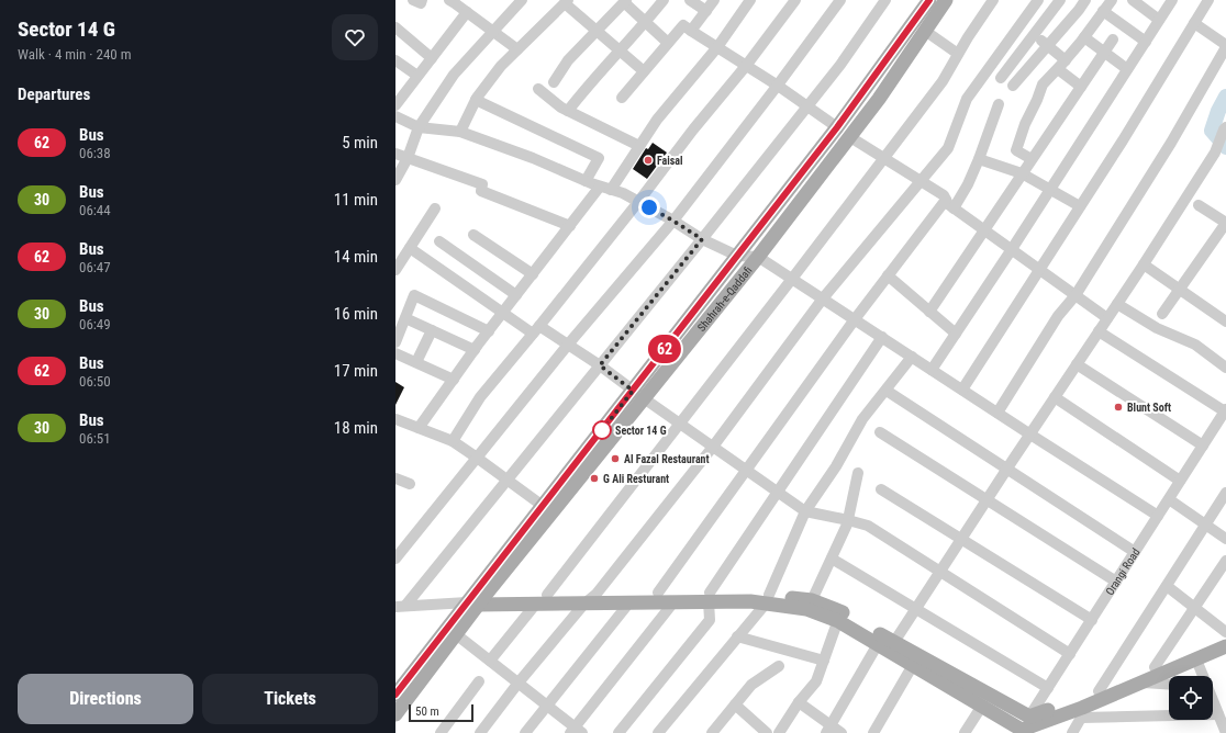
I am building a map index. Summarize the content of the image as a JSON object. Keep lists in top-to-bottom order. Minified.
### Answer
{"streets":{"main road":["Shahrah-e-Qaddafi","Orangi Road"]},"places":["Faisal","Blunt Soft","Sector 14 G","Al Fazal Restaurant","G Ali Resturant"],"lines":["bus line 62"],"scale_bar":"50 m","page":{"heading":[["Sector 14 G","Walk · 4 min · 240 m"],"Departures"],"on_map":"62","list":[{"mark":"62","name":"Bus","note":"06:38","value":"5 min"},{"mark":"30","name":"Bus","note":"06:44","value":"11 min"},{"mark":"62","name":"Bus","note":"06:47","value":"14 min"},{"mark":"30","name":"Bus","note":"06:49","value":"16 min"},{"mark":"62","name":"Bus","note":"06:50","value":"17 min"},{"mark":"30","name":"Bus","note":"06:51","value":"18 min"}],"buttons":["Directions","Tickets"],"scale":"50 m"}}
